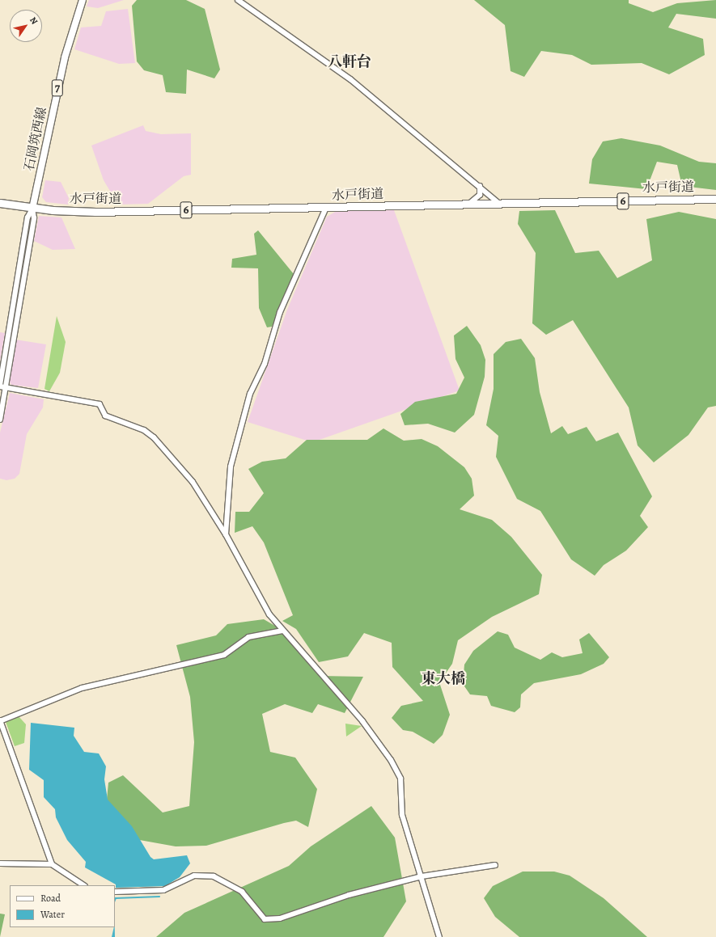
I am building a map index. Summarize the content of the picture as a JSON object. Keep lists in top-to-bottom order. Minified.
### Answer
{"streets":{"highway":["水戸街道","6"],"main road":["7","石岡筑西線"]},"crossings":[["石岡筑西線","水戸街道"]],"districts":["八軒台","東大橋"],"legend":["Road","Water"],"north":"top right"}
